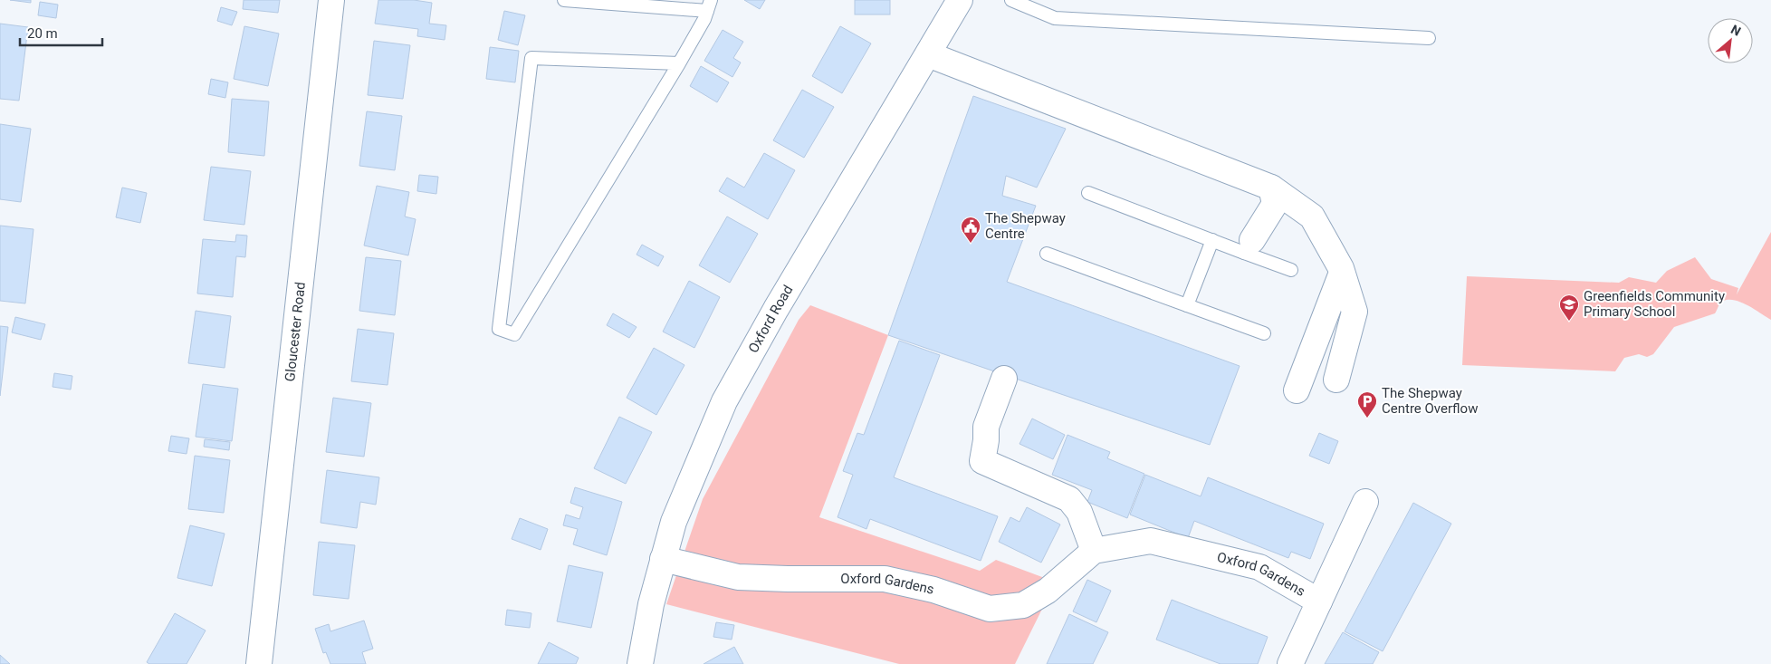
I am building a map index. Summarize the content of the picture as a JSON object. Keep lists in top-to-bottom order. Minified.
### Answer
{"streets":{"street":["Oxford Road","Gloucester Road","Oxford Gardens"]},"crossings":[["Oxford Road","Oxford Gardens"]],"places":{"public building":["The Shepway Centre"],"school or university":["Greenfields Community Primary School"],"parking":["The Shepway Centre Overflow"]},"scale_bar":"20 m","north":"top right"}
